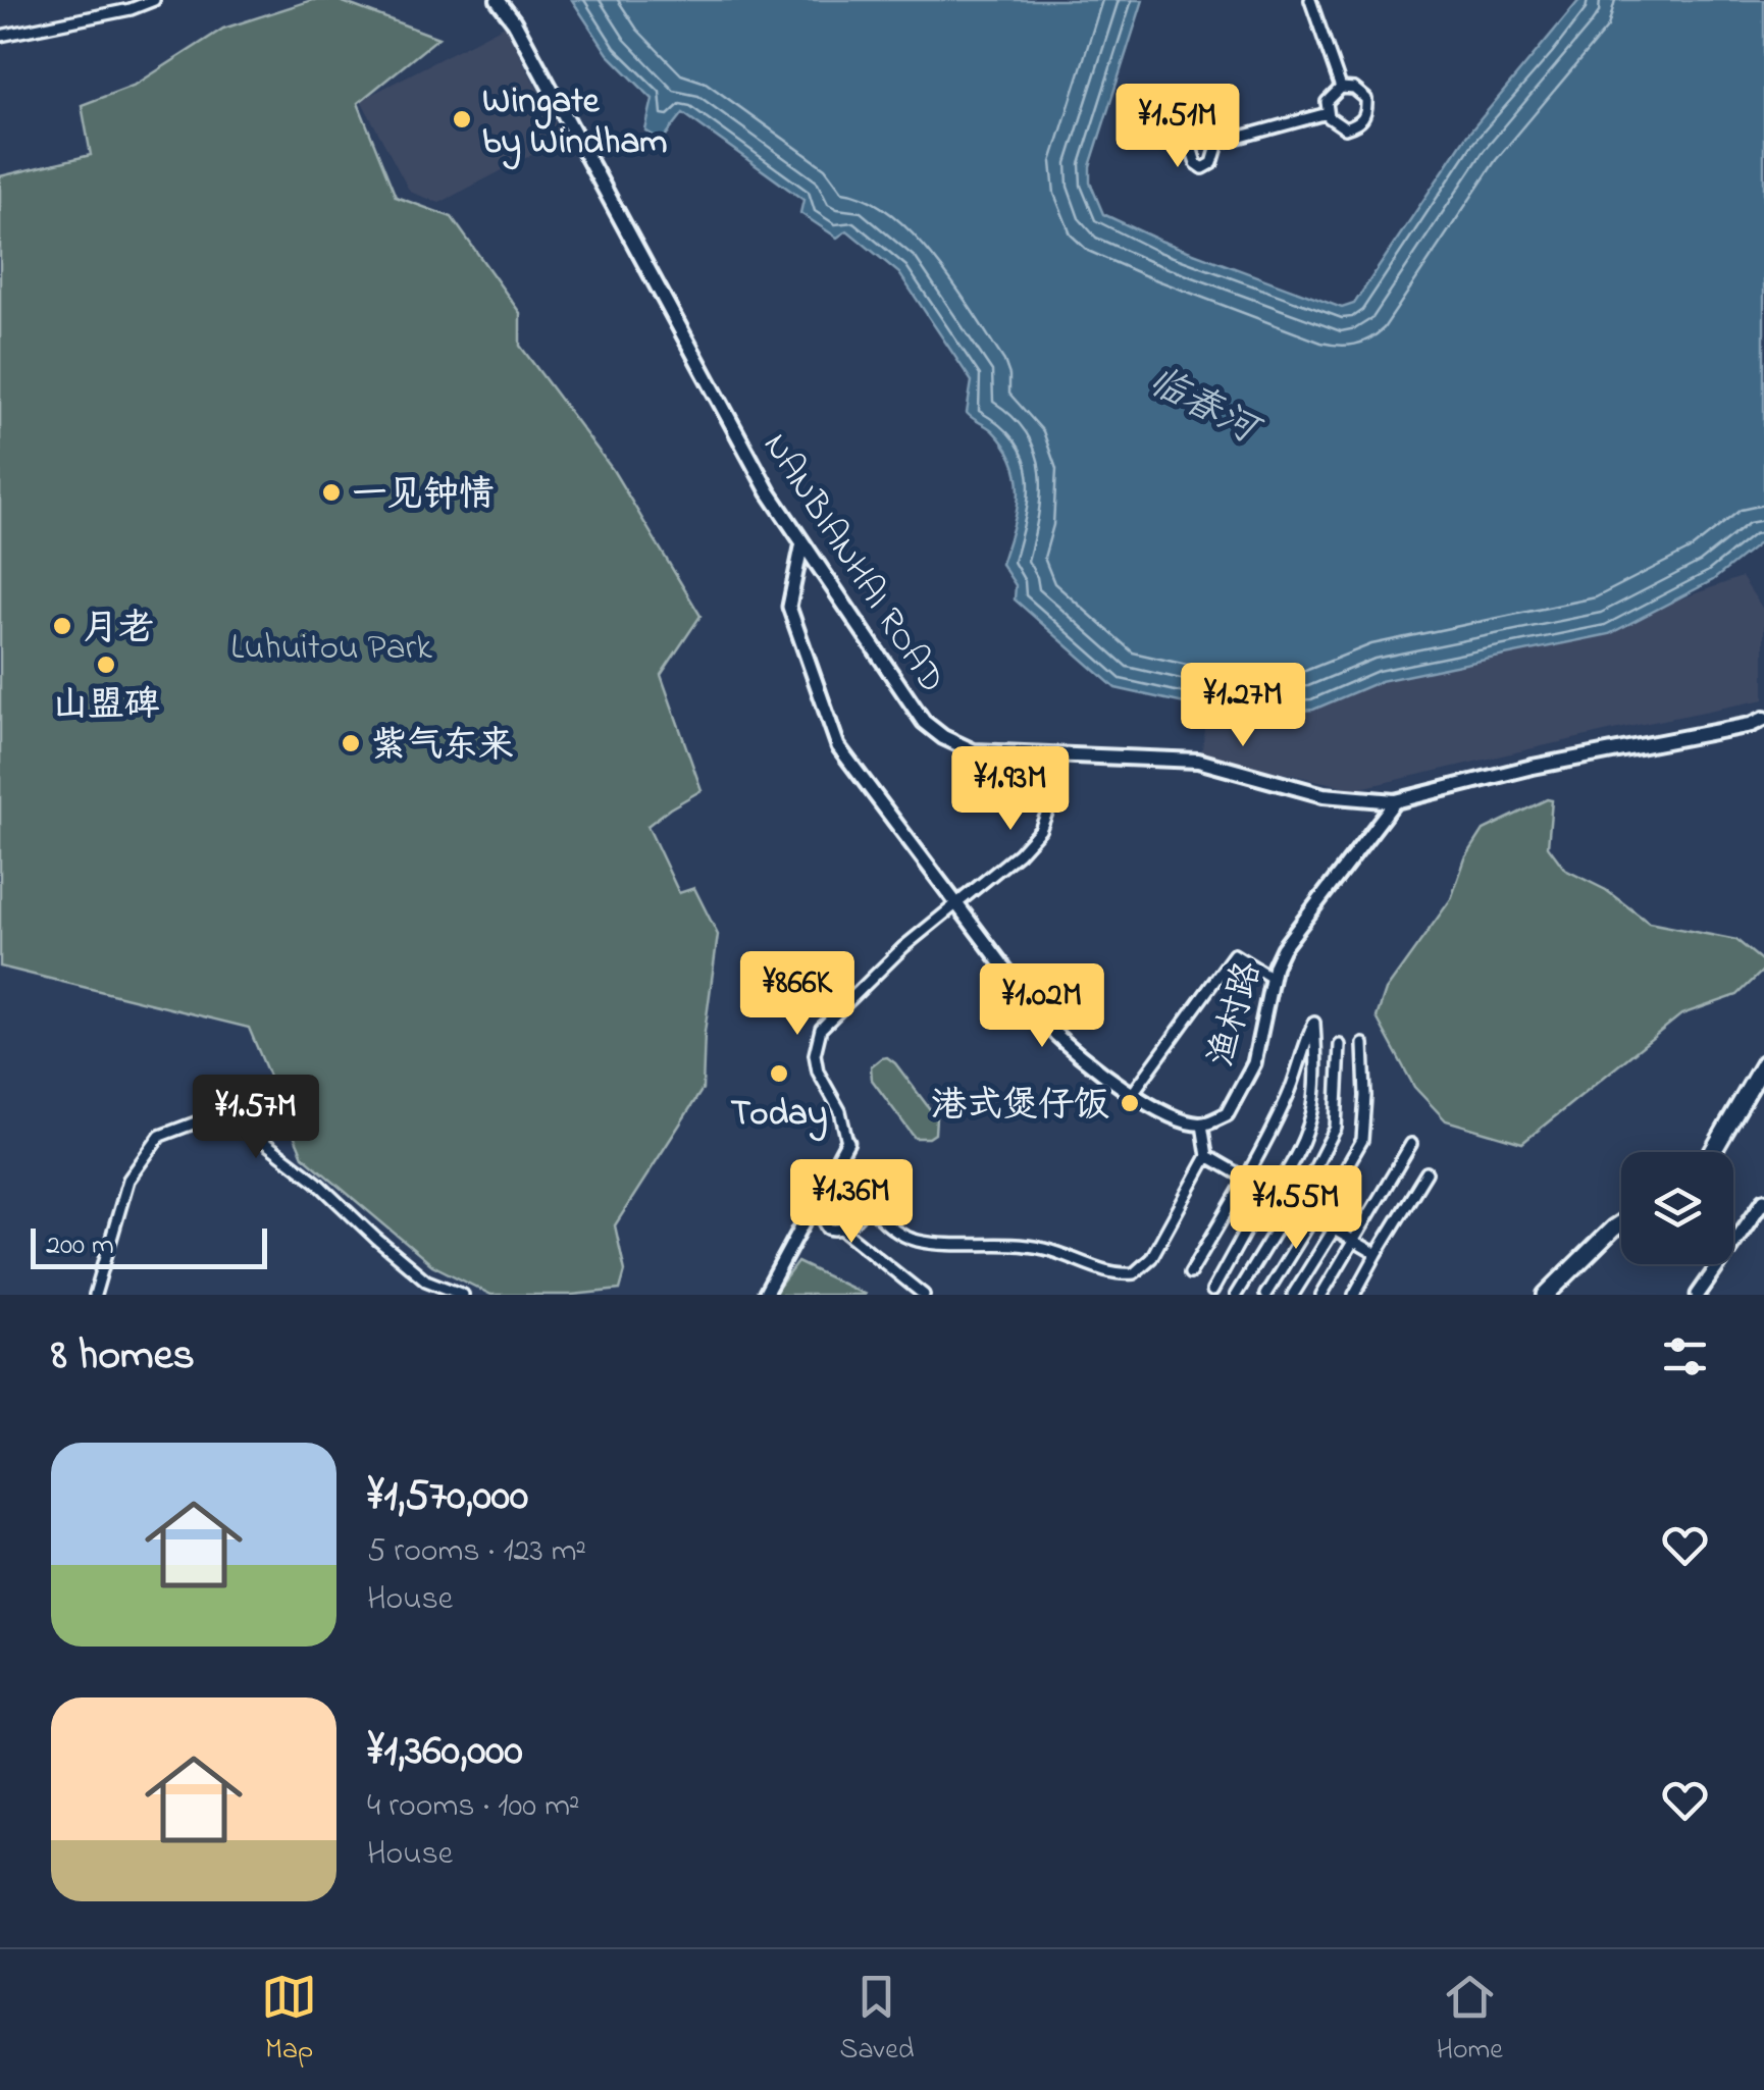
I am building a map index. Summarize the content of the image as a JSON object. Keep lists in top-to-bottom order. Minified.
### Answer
{"streets":{"main road":["NANBIANHAI ROAD"],"street":["渔村路"]},"crossings":[["NANBIANHAI ROAD","渔村路"]],"water":["临春河"],"parks":["Luhuitou Park"],"places":["Wingate by Windham","一见钟情","月老","山盟碑","紫气东来","Today","港式煲仔饭"],"scale_bar":"200 m","page":{"price":["¥1.51M","¥1.27M","¥1.93M","¥866K","¥1.02M","¥1.57M","¥1.36M","¥1.55M"],"scale":"200 m","heading":"8 homes","list":[{"name":"¥1,570,000","note":"5 rooms · 123 m² · House"},{"name":"¥1,360,000","note":"4 rooms · 100 m² · House"}],"tabs":["Map","Saved","Home"]}}
